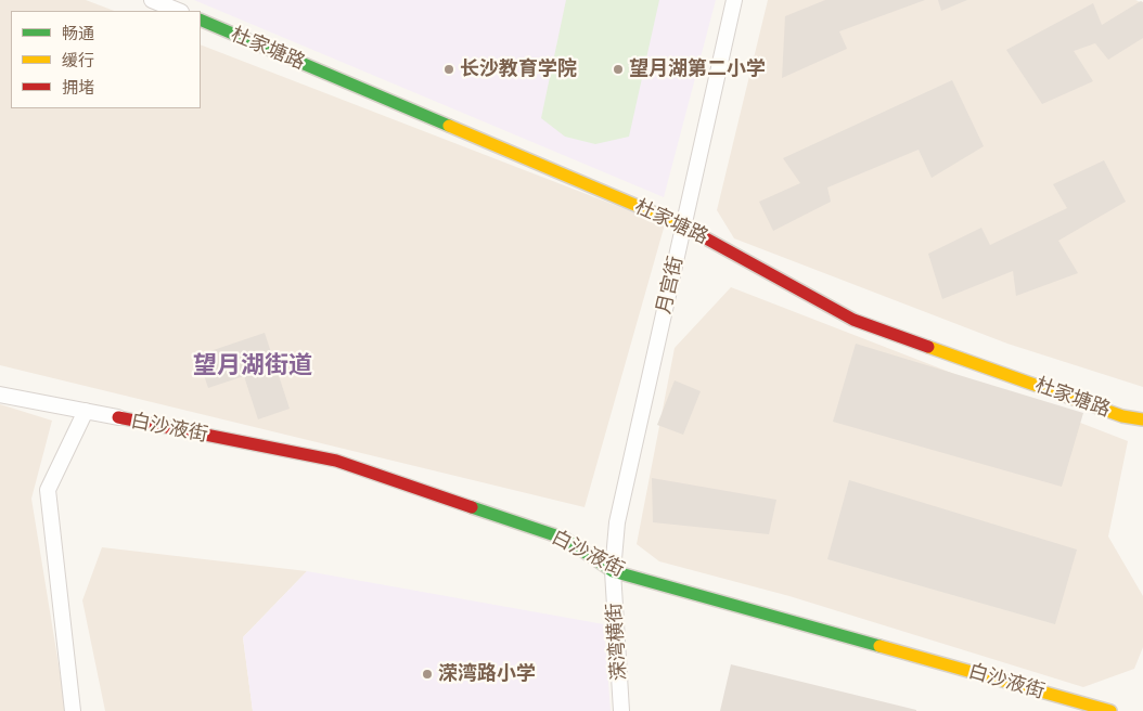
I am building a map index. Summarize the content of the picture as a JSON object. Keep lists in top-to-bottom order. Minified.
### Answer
{"streets":{"street":["杜家塘路","月宫街","白沙液街","溁湾横街"]},"crossings":[["杜家塘路","月宫街"],["月宫街","白沙液街"],["月宫街","溁湾横街"],["白沙液街","溁湾横街"]],"districts":["望月湖街道"],"places":["长沙教育学院","望月湖第二小学","溁湾路小学"],"legend":["畅通","缓行","拥堵"]}
